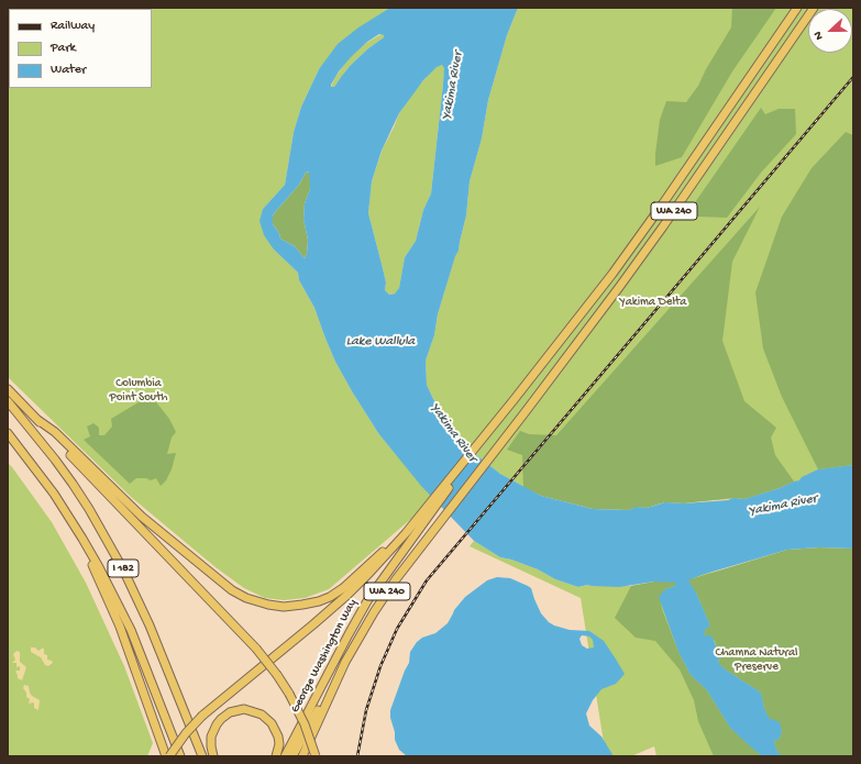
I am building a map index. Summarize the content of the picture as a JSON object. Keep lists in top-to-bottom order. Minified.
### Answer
{"streets":{"highway":["WA 240","I 182","George Washington Way"]},"crossings":[["WA 240","George Washington Way"]],"water":["Yakima River","Lake Wallula"],"parks":["Yakima Delta","Columbia Point South","Chamna Natural Preserve"],"legend":["Railway","Park","Water"],"north":"left"}
